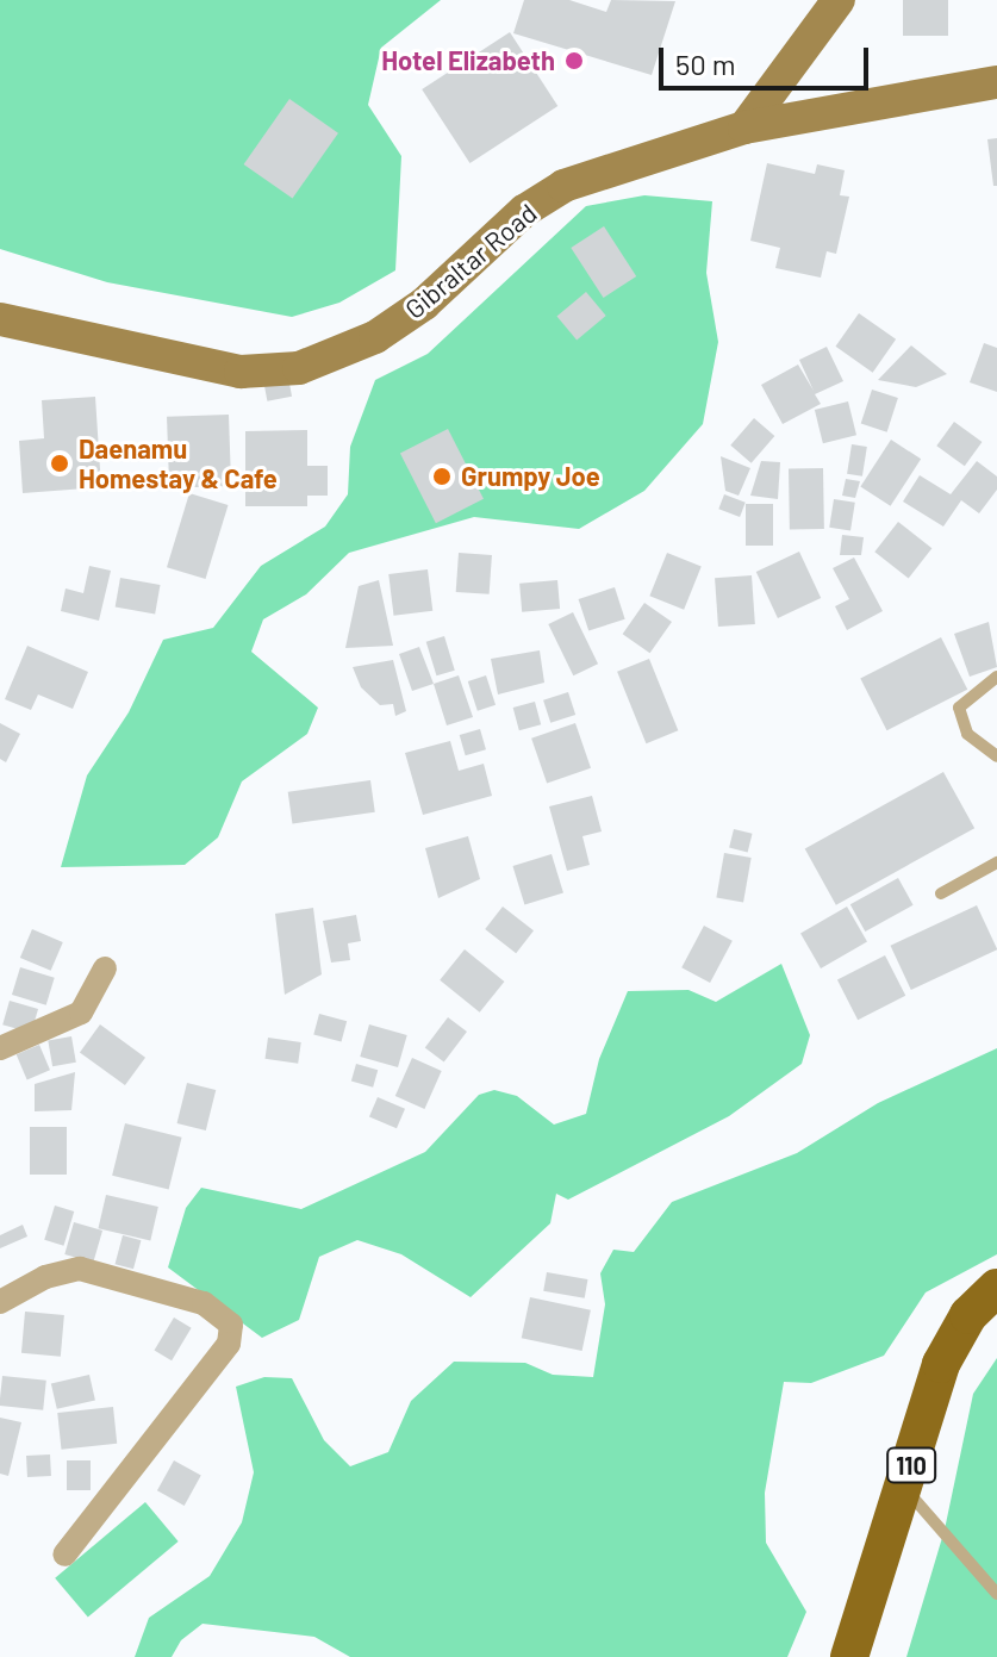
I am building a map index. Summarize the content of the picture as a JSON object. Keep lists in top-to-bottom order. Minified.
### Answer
{"streets":{"main road":["110"],"street":["Gibraltar Road"]},"places":["Hotel Elizabeth","Daenamu Homestay & Cafe","Grumpy Joe"],"scale_bar":"50 m"}
